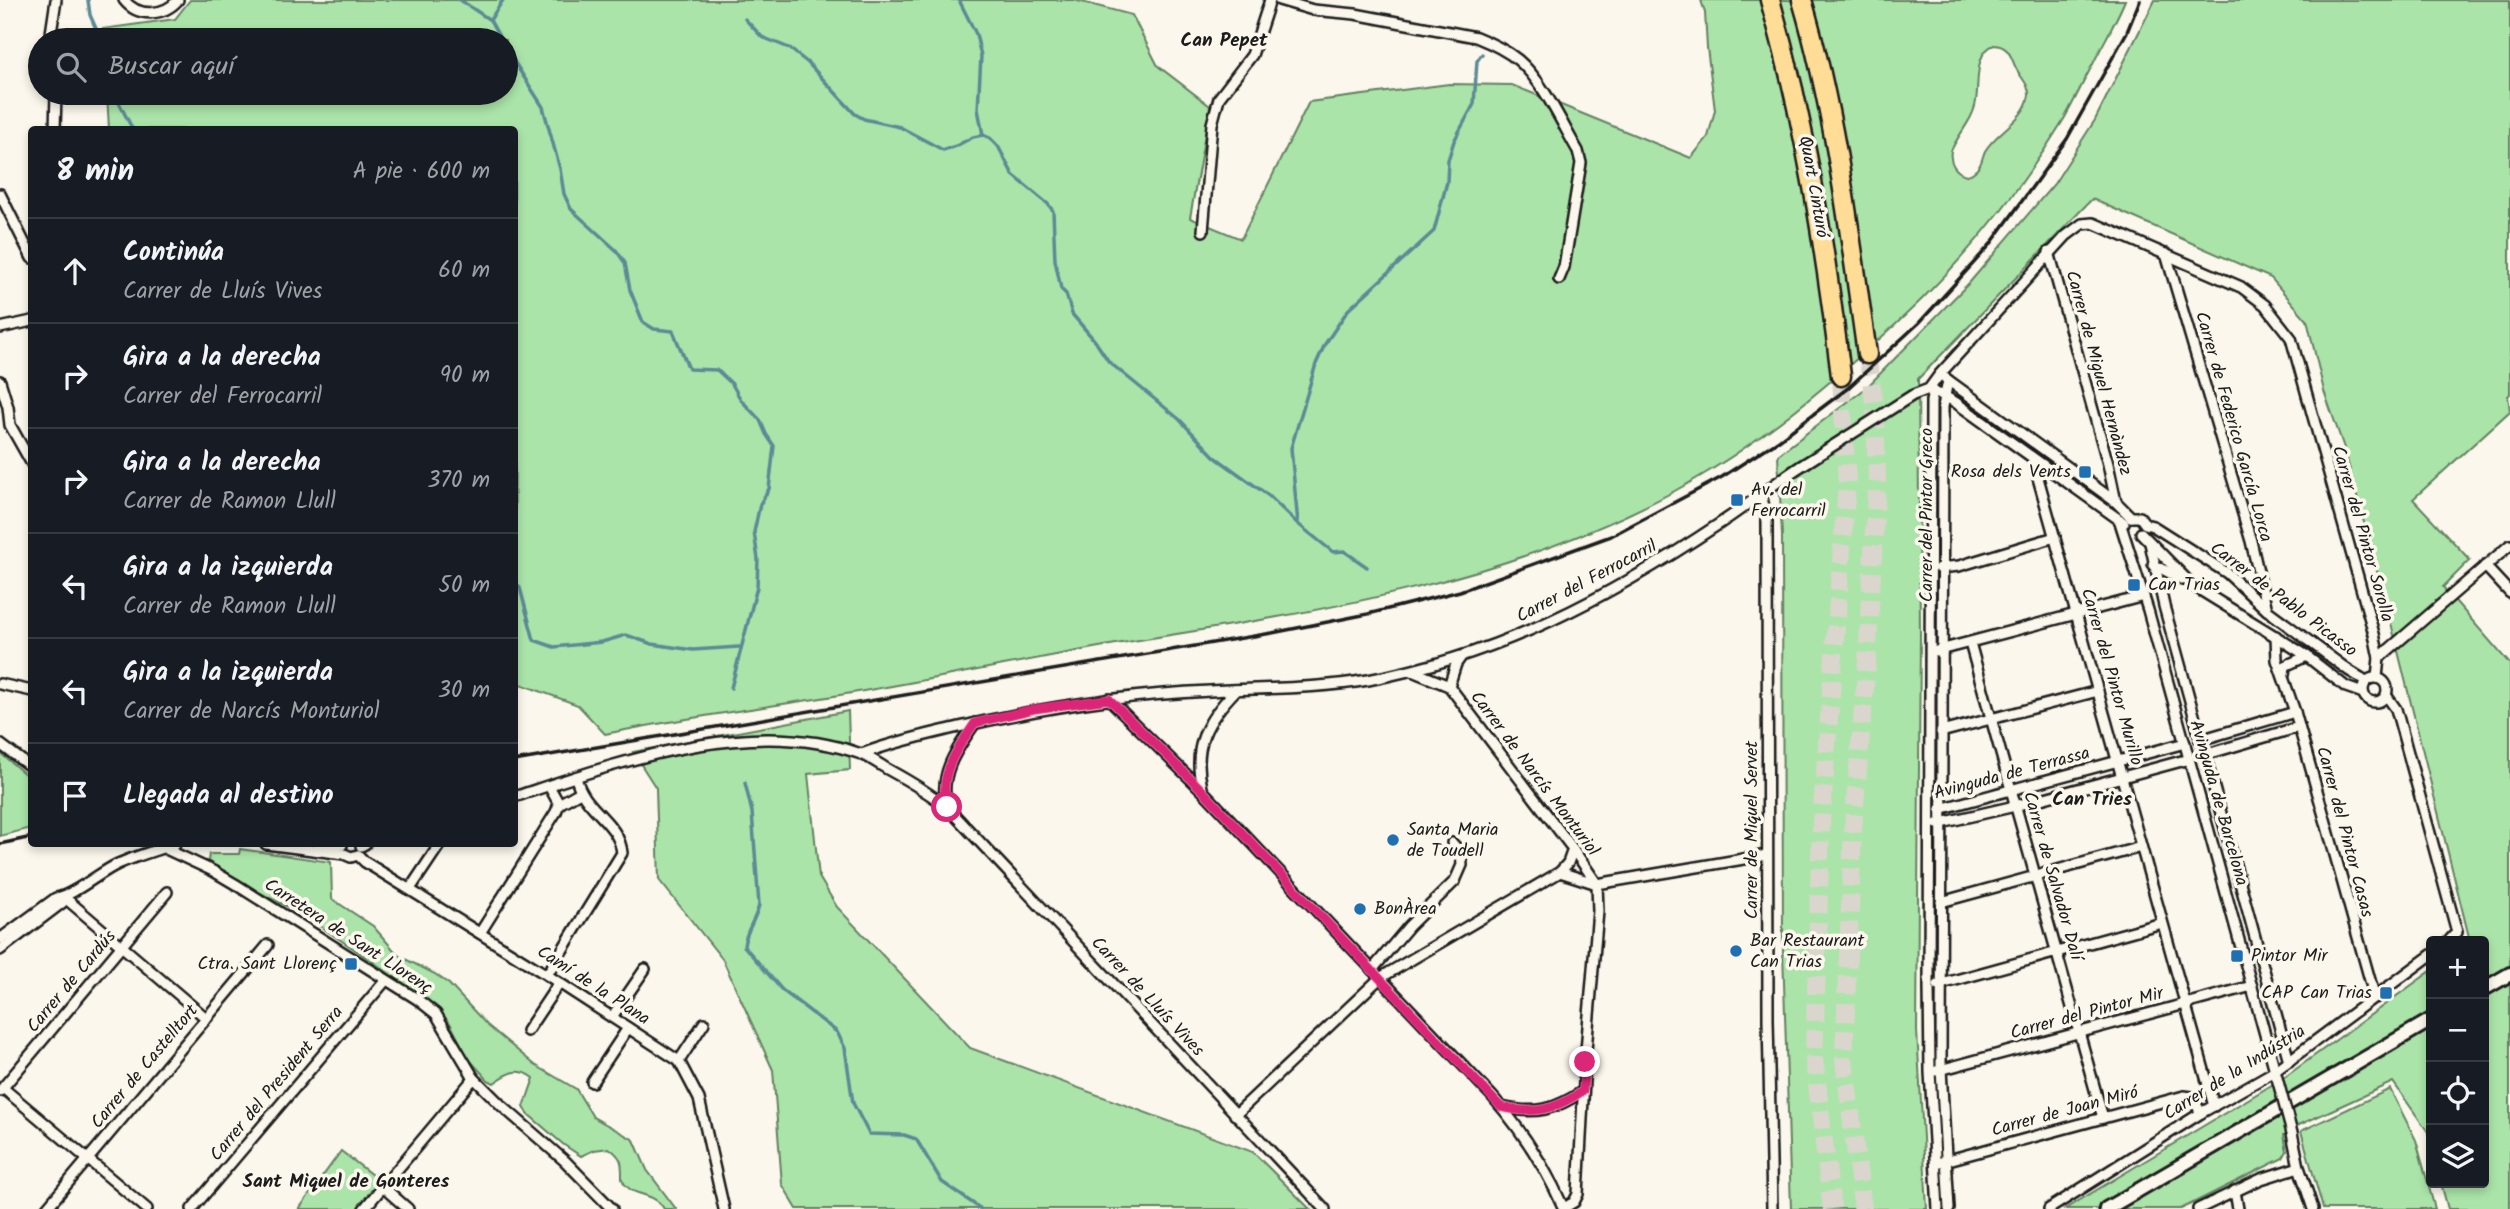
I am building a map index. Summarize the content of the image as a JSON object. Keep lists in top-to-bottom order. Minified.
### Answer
{"streets":{"highway":["Quart Cinturó"],"street":["Carrer de Miguel Hernàndez","Carrer de Federico García Lorca","Carrer del Pintor Greco","Carrer del Pintor Sorolla","Carrer del Ferrocarril","Carrer de Pablo Picasso","Carrer del Pintor Murillo","Carrer de Narcís Monturiol","Avinguda de Terrassa","Avinguda de Barcelona","Carrer de Miquel Servet","Carrer del Pintor Casas","Carrer de Salvador Dalí","Carretera de Sant Llorenç","Carrer de Cardús","Camí de la Plana","Carrer de Lluís Vives","Carrer del Pintor Mir","Carrer de Castelltort","Carrer de la Indústria","Carrer del President Serra","Carrer de Joan Miró"]},"crossings":[["Carrer de Federico García Lorca","Carrer del Pintor Sorolla"],["Carrer de Federico García Lorca","Carrer de Pablo Picasso"],["Carrer del Pintor Greco","Carrer del Ferrocarril"],["Carrer del Pintor Greco","Avinguda de Terrassa"],["Carrer del Pintor Greco","Carrer del Pintor Mir"],["Carrer del Pintor Greco","Carrer de Joan Miró"],["Carrer del Pintor Sorolla","Carrer de Pablo Picasso"],["Carrer del Ferrocarril","Carrer de Narcís Monturiol"],["Carrer del Ferrocarril","Carrer de Miquel Servet"],["Carrer del Ferrocarril","Carrer de Lluís Vives"],["Carrer de Pablo Picasso","Avinguda de Barcelona"],["Carrer de Pablo Picasso","Carrer del Pintor Casas"],["Carrer del Pintor Murillo","Avinguda de Terrassa"],["Carrer del Pintor Murillo","Carrer del Pintor Mir"],["Carrer del Pintor Murillo","Carrer de la Indústria"],["Carrer del Pintor Murillo","Carrer de Joan Miró"],["Avinguda de Terrassa","Avinguda de Barcelona"],["Avinguda de Terrassa","Carrer de Salvador Dalí"],["Avinguda de Barcelona","Carrer del Pintor Mir"],["Avinguda de Barcelona","Carrer de la Indústria"],["Carrer del Pintor Casas","Carrer de la Indústria"],["Carrer de Salvador Dalí","Carrer del Pintor Mir"],["Carrer de Salvador Dalí","Carrer de Joan Miró"],["Carretera de Sant Llorenç","Carrer del President Serra"]],"districts":["Can Pepet","Can Tries","Sant Miquel de Gonteres"],"places":{"transit":["Rosa dels Vents","Av. del Ferrocarril","Can Trias","Pintor Mir","Ctra. Sant Llorenç","CAP Can Trias"],"other":["Santa Maria de Toudell","BonÀrea","Bar Restaurant Can Trias"]},"page":{"search":"Buscar aquí","heading":["8 min","A pie · 600 m"],"list":[["Continúa","Carrer de Lluís Vives","60 m"],["Gira a la derecha","Carrer del Ferrocarril","90 m"],["Gira a la derecha","Carrer de Ramon Llull","370 m"],["Gira a la izquierda","Carrer de Ramon Llull","50 m"],["Gira a la izquierda","Carrer de Narcís Monturiol","30 m"],"Llegada al destino"],"map_buttons":["+","−"]}}
